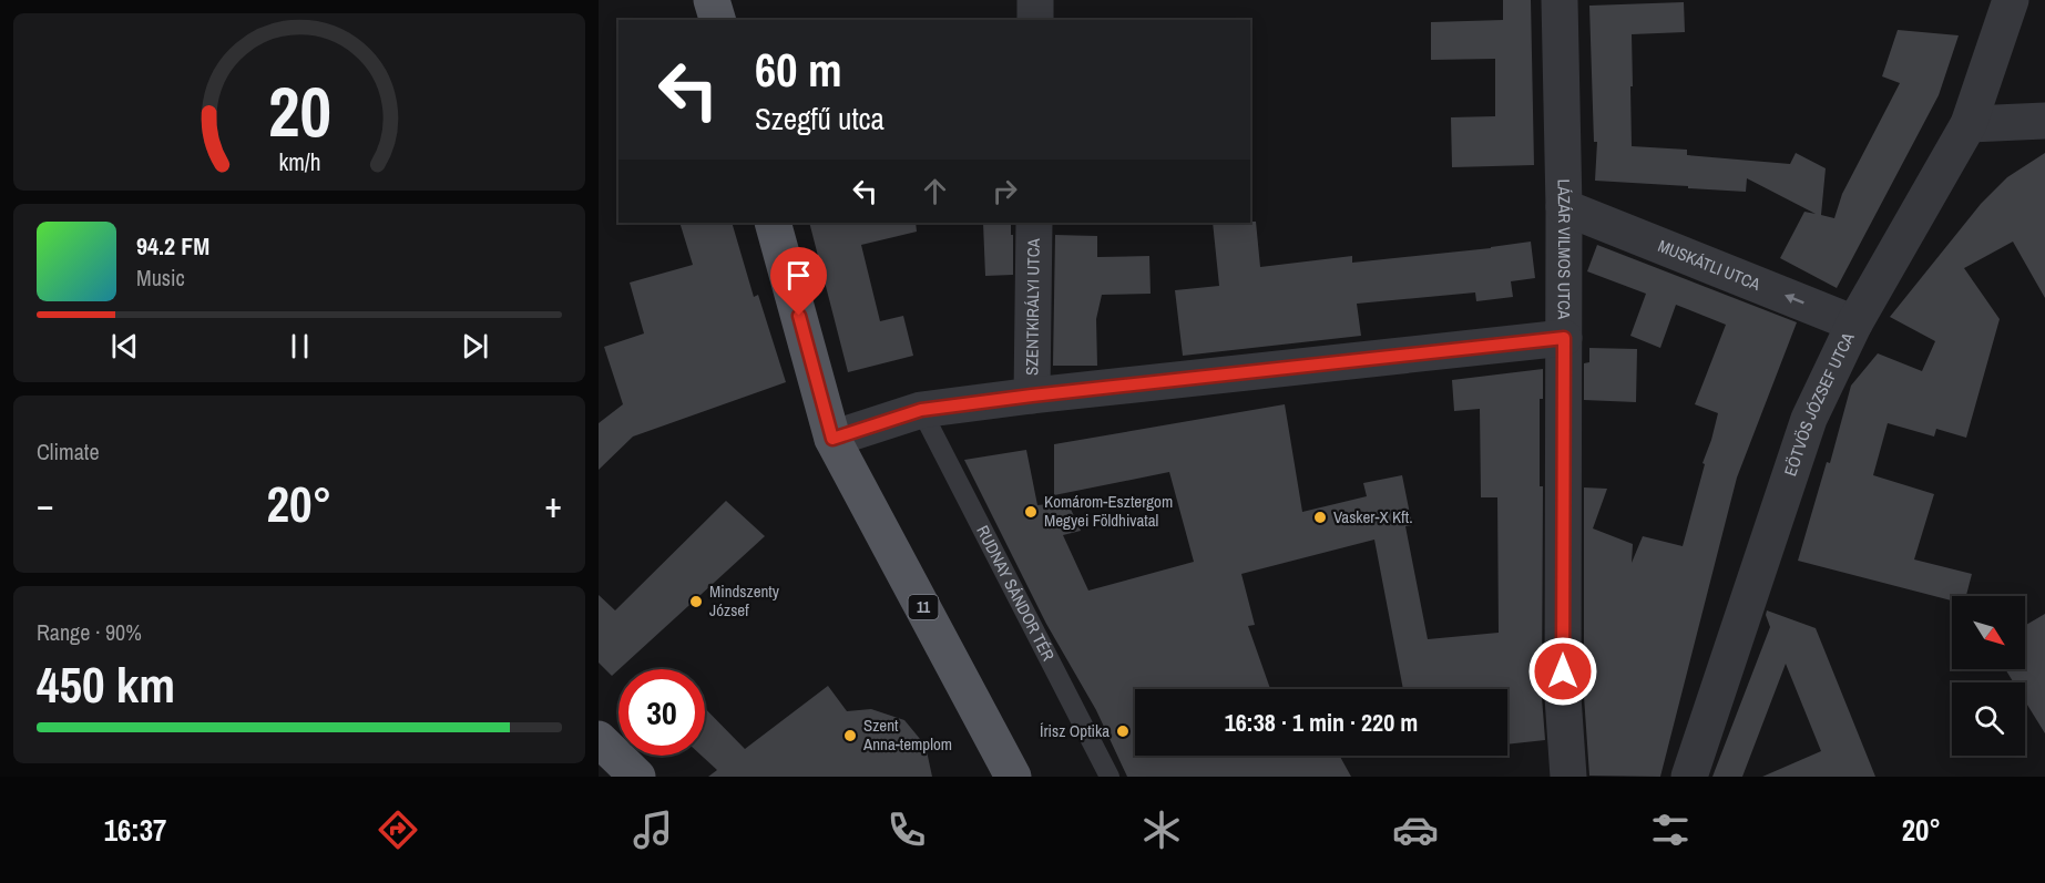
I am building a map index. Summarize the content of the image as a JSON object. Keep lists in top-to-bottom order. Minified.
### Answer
{"streets":{"main road":["11"],"street":["LÁZÁR VILMOS UTCA","MUSKÁTLI UTCA","SZENTKIRÁLYI UTCA","EÖTVÖS JÓZSEF UTCA"],"lane":["RUDNAY SÁNDOR TÉR"]},"crossings":[["LÁZÁR VILMOS UTCA","MUSKÁTLI UTCA"],["MUSKÁTLI UTCA","EÖTVÖS JÓZSEF UTCA"]],"one_way":["MUSKÁTLI UTCA"],"places":["Komárom-Esztergom Megyei Földhivatal","Vasker-X Kft.","Mindszenty József","Írisz Optika","Szent Anna-templom"],"north":"bottom right","page":{"turn":["60 m","Szegfű utca"],"song":["94.2 FM","Music"],"tile":["Climate",["Range · 90%","450 km"]],"heat":["−","20°","+"],"limit":"30","trip":"16:38 · 1 min · 220 m","tabs":["16:37","20°"],"gauge":["20","km/h"]}}
